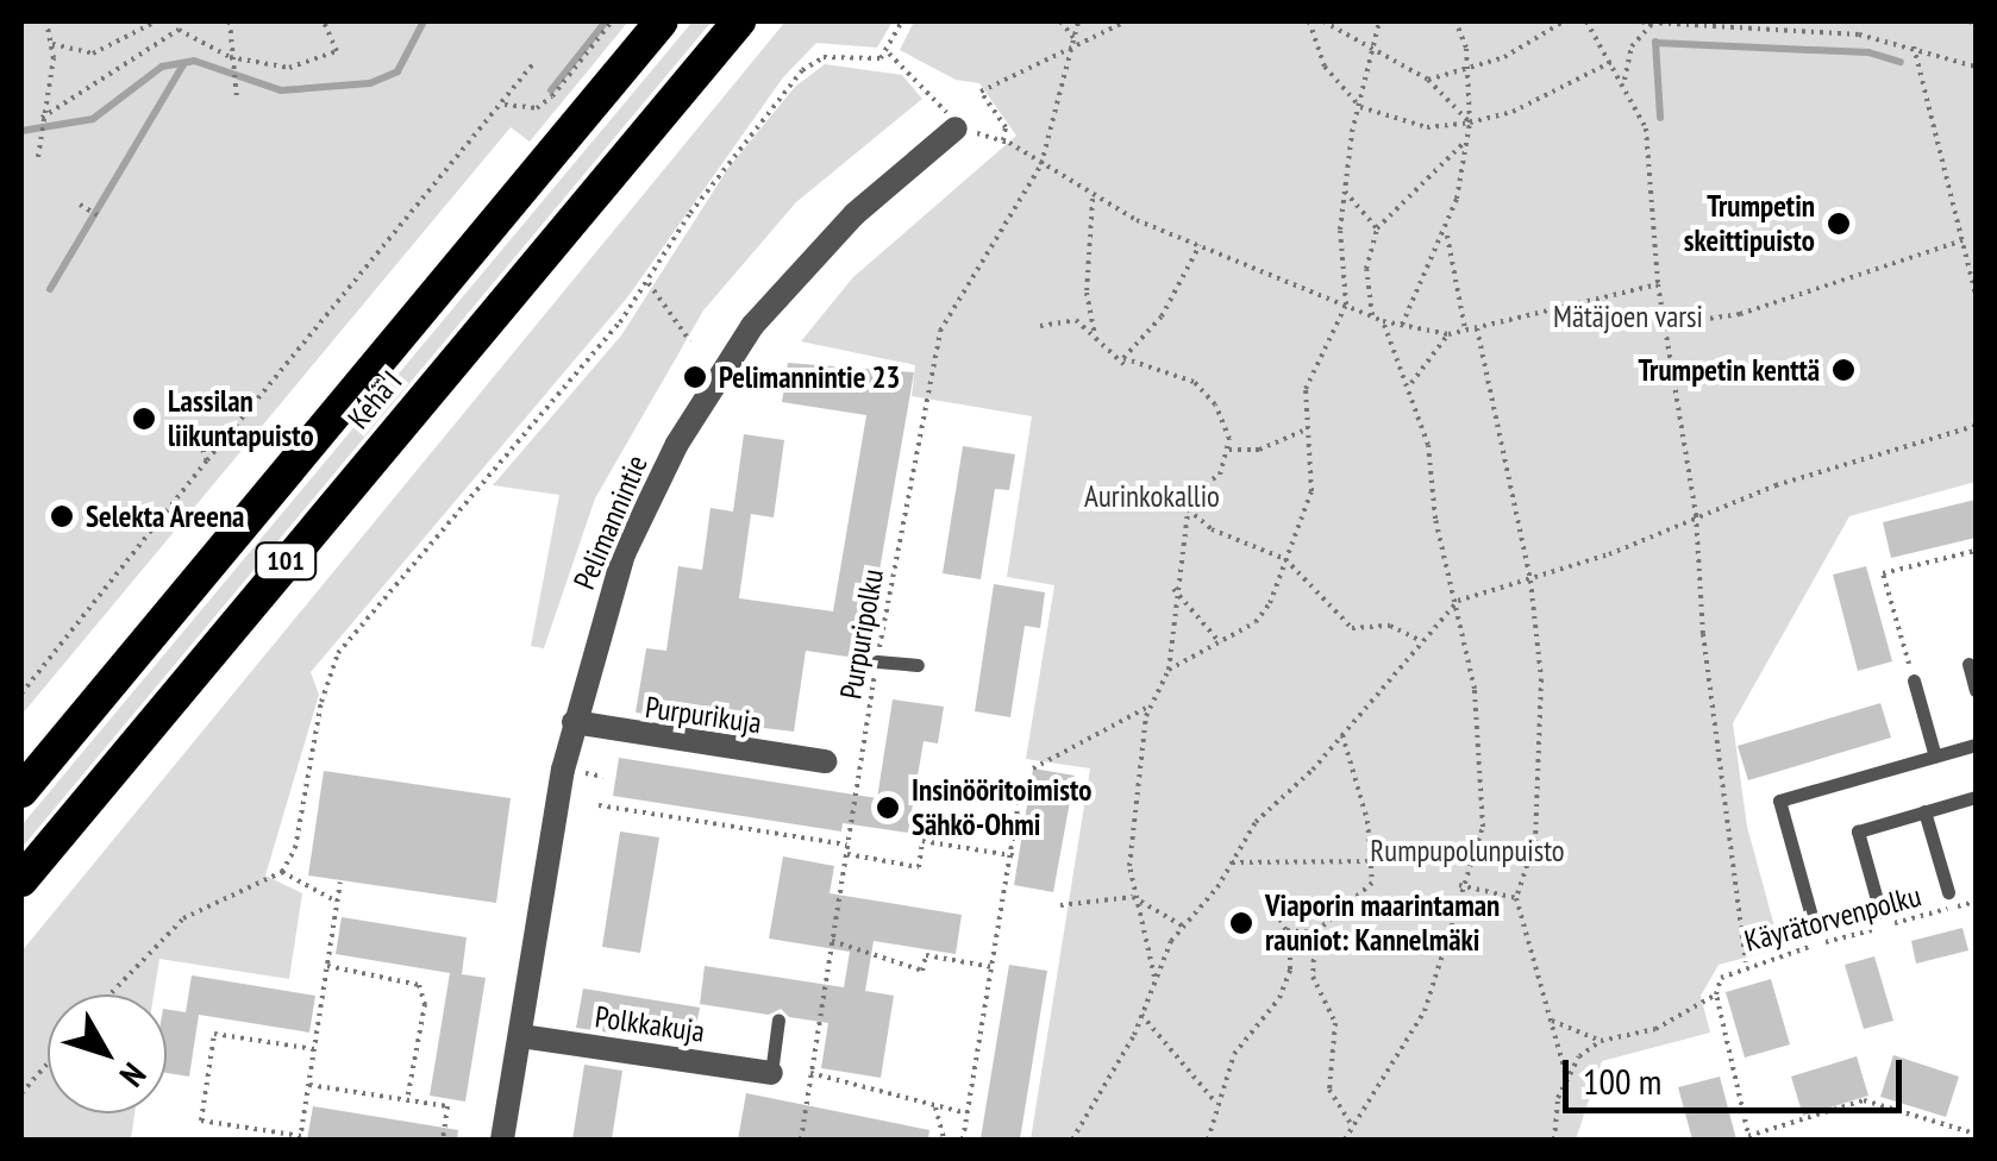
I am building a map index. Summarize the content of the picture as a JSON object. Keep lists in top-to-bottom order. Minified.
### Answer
{"streets":{"highway":["Kehä I","101"],"street":["Pelimannintie","Purpurikuja","Polkkakuja"],"path":["Purpuripolku","Käyrätorvenpolku"]},"crossings":[["Pelimannintie","Purpurikuja"],["Pelimannintie","Polkkakuja"]],"parks":["Mätäjoen varsi","Aurinkokallio","Rumpupolunpuisto"],"places":["Trumpetin skeittipuisto","Trumpetin kenttä","Pelimannintie 23","Lassilan liikuntapuisto","Selekta Areena","Insinööritoimisto Sähkö-Ohmi","Viaporin maarintaman rauniot: Kannelmäki"],"scale_bar":"100 m","north":"bottom right"}
